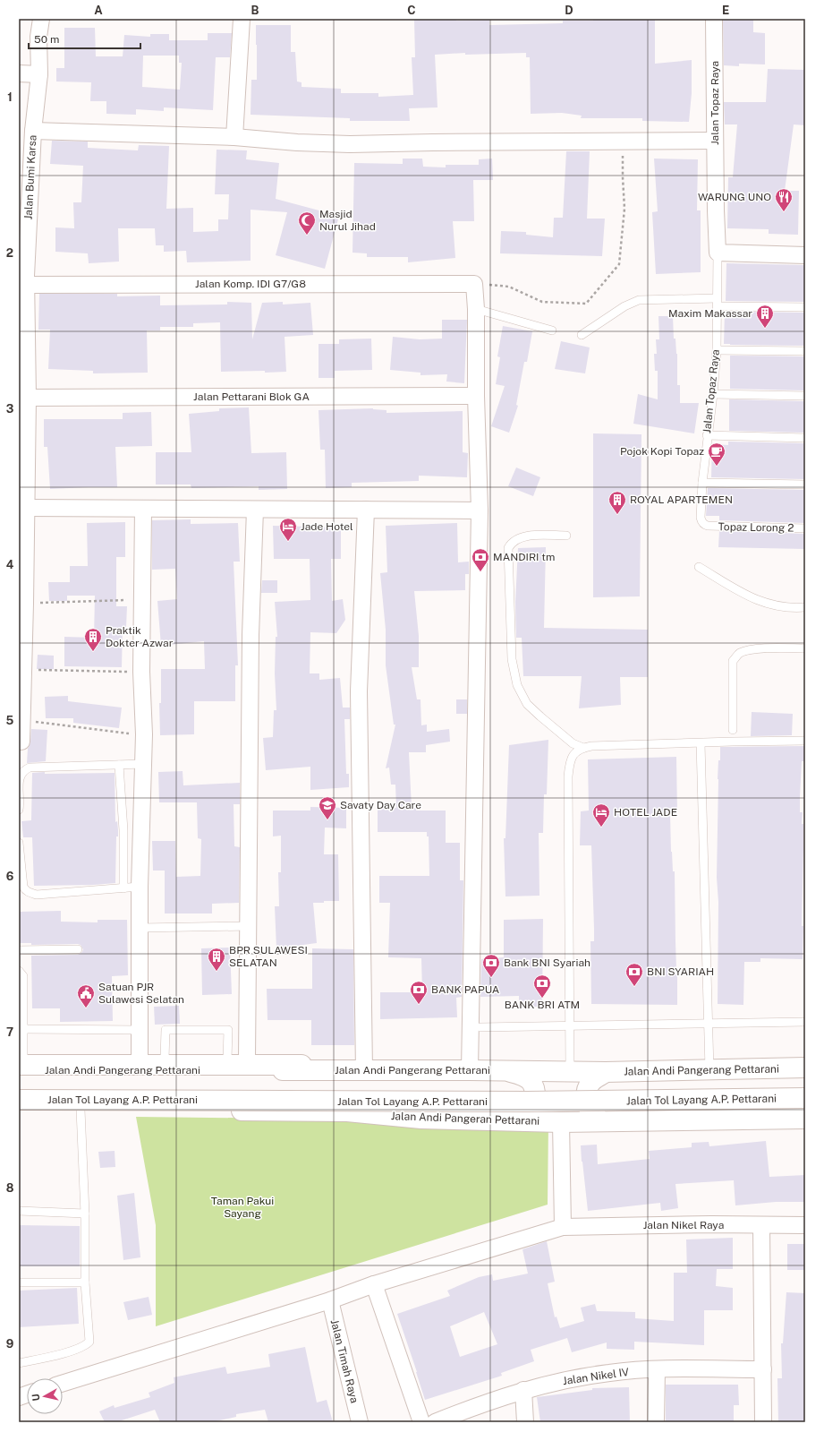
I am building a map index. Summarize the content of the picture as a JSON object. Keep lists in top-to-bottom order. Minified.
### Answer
{"streets":{"highway":["Jalan Andi Pangerang Pettarani","Jalan Tol Layang A.P. Pettarani","Jalan Andi Pangeran Pettarani"],"street":["Jalan Topaz Raya","Jalan Bumi Karsa","Jalan Komp. IDI G7/G8","Jalan Pettarani Blok GA","Jalan Nikel Raya","Jalan Timah Raya","Jalan Nikel IV"],"lane":["Topaz Lorong 2"]},"crossings":[["Jalan Topaz Raya","Topaz Lorong 2"],["Jalan Bumi Karsa","Jalan Komp. IDI G7/G8"],["Jalan Bumi Karsa","Jalan Pettarani Blok GA"],["Jalan Nikel Raya","Jalan Timah Raya"]],"parks":["Taman Pakui Sayang"],"places":{"restaurant":["WARUNG UNO"],"mosque":["Masjid Nurul Jihad"],"building":["Maxim Makassar","ROYAL APARTEMEN","Praktik Dokter Azwar","BPR SULAWESI SELATAN"],"cafe":["Pojok Kopi Topaz"],"hotel":["Jade Hotel","HOTEL JADE"],"bank":["MANDIRI tm","Bank BNI Syariah","BNI SYARIAH","BANK BRI ATM","BANK PAPUA"],"school or university":["Savaty Day Care"],"public building":["Satuan PJR Sulawesi Selatan"]},"scale_bar":"50 m","north":"left","grid":{"columns":["A","B","C","D","E"],"rows":["1","2","3","4","5","6","7","8","9"]}}
